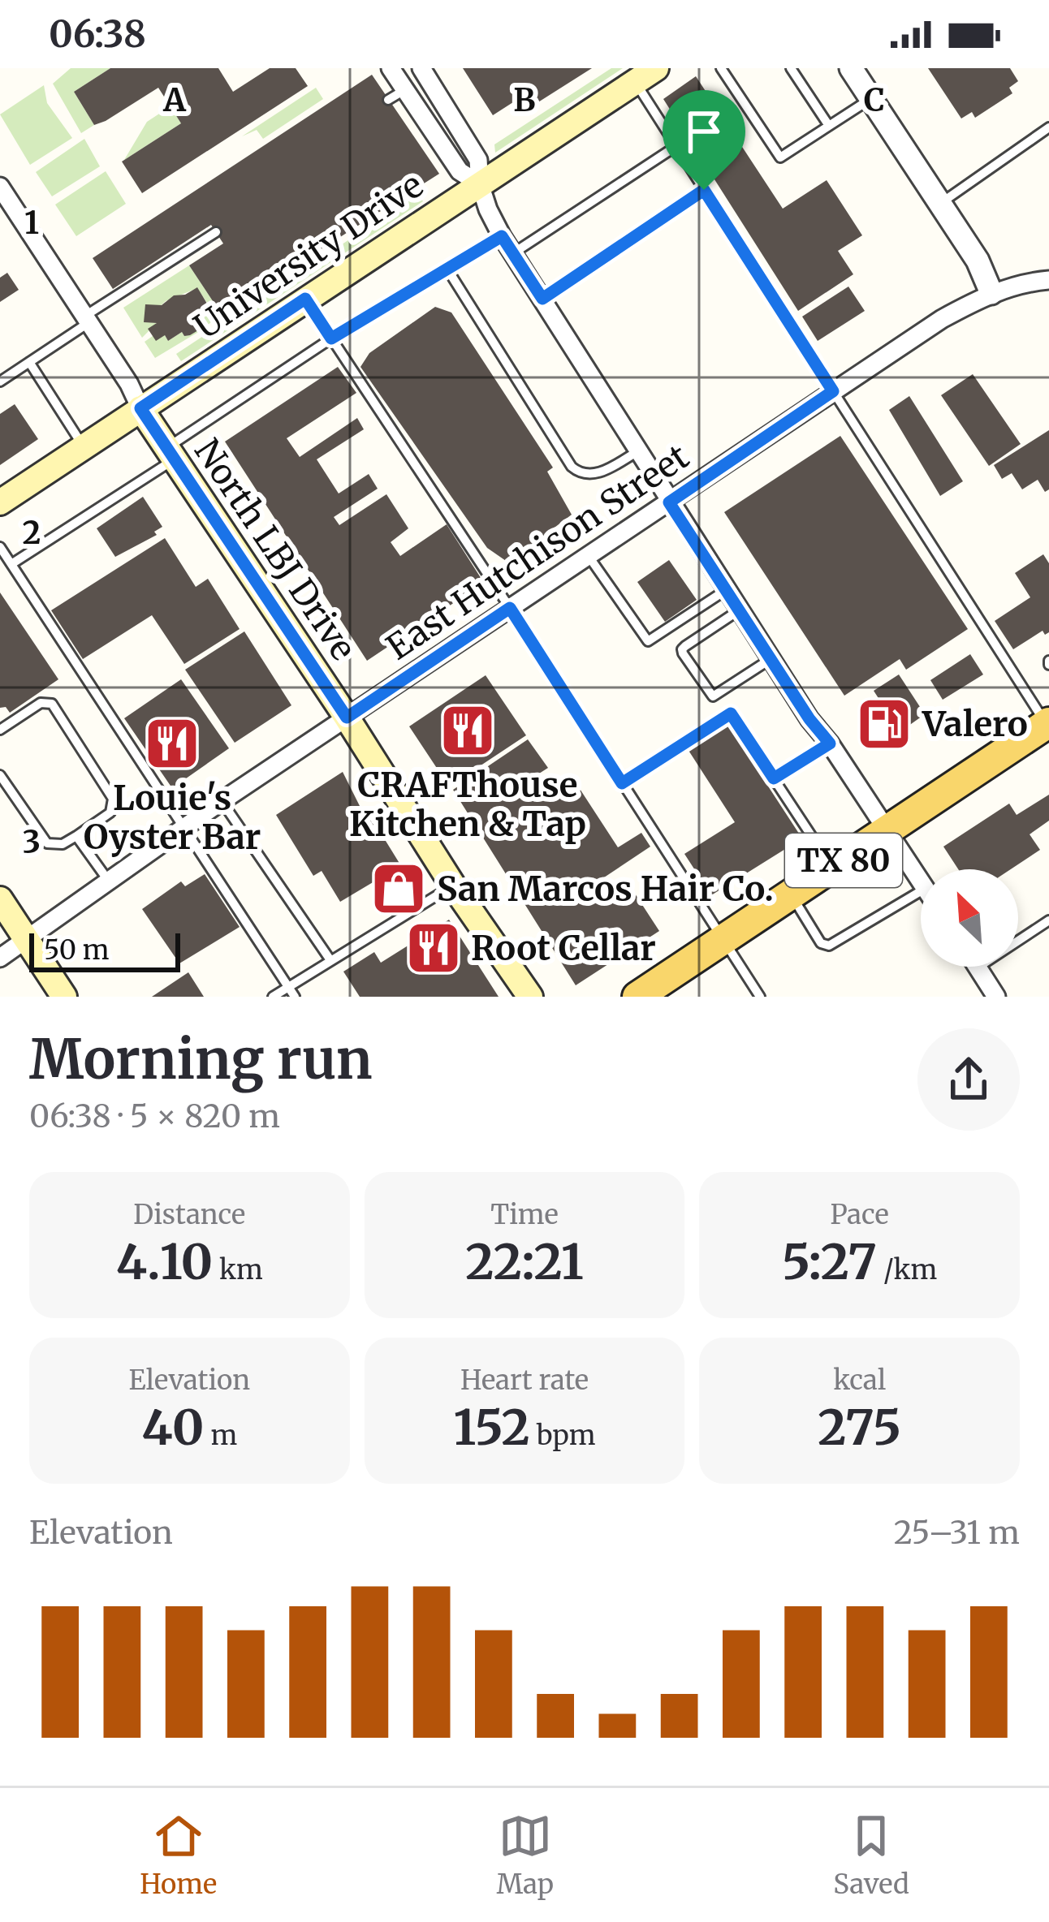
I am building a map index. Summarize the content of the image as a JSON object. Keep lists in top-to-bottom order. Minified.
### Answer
{"streets":{"main road":["University Drive","North LBJ Drive","TX 80"],"street":["East Hutchison Street"]},"crossings":[["University Drive","North LBJ Drive"],["North LBJ Drive","East Hutchison Street"]],"places":{"fuel station":["Valero"],"restaurant":["CRAFThouse Kitchen & Tap","Louie's Oyster Bar","Root Cellar"],"shop":["San Marcos Hair Co."]},"scale_bar":"50 m","north":"top left","page":{"status":"06:38","scale":"50 m","heading":["Morning run","06:38 · 5 × 820 m"],"stats":[["Distance","4.10 km"],["Time","22:21"],["Pace","5:27 /km"],["Elevation","40 m"],["Heart rate","152 bpm"],["kcal","275"]],"chart":["Elevation","25–31 m"],"tabs":["Home","Map","Saved"]},"grid":{"columns":["A","B","C"],"rows":["1","2","3"]}}
